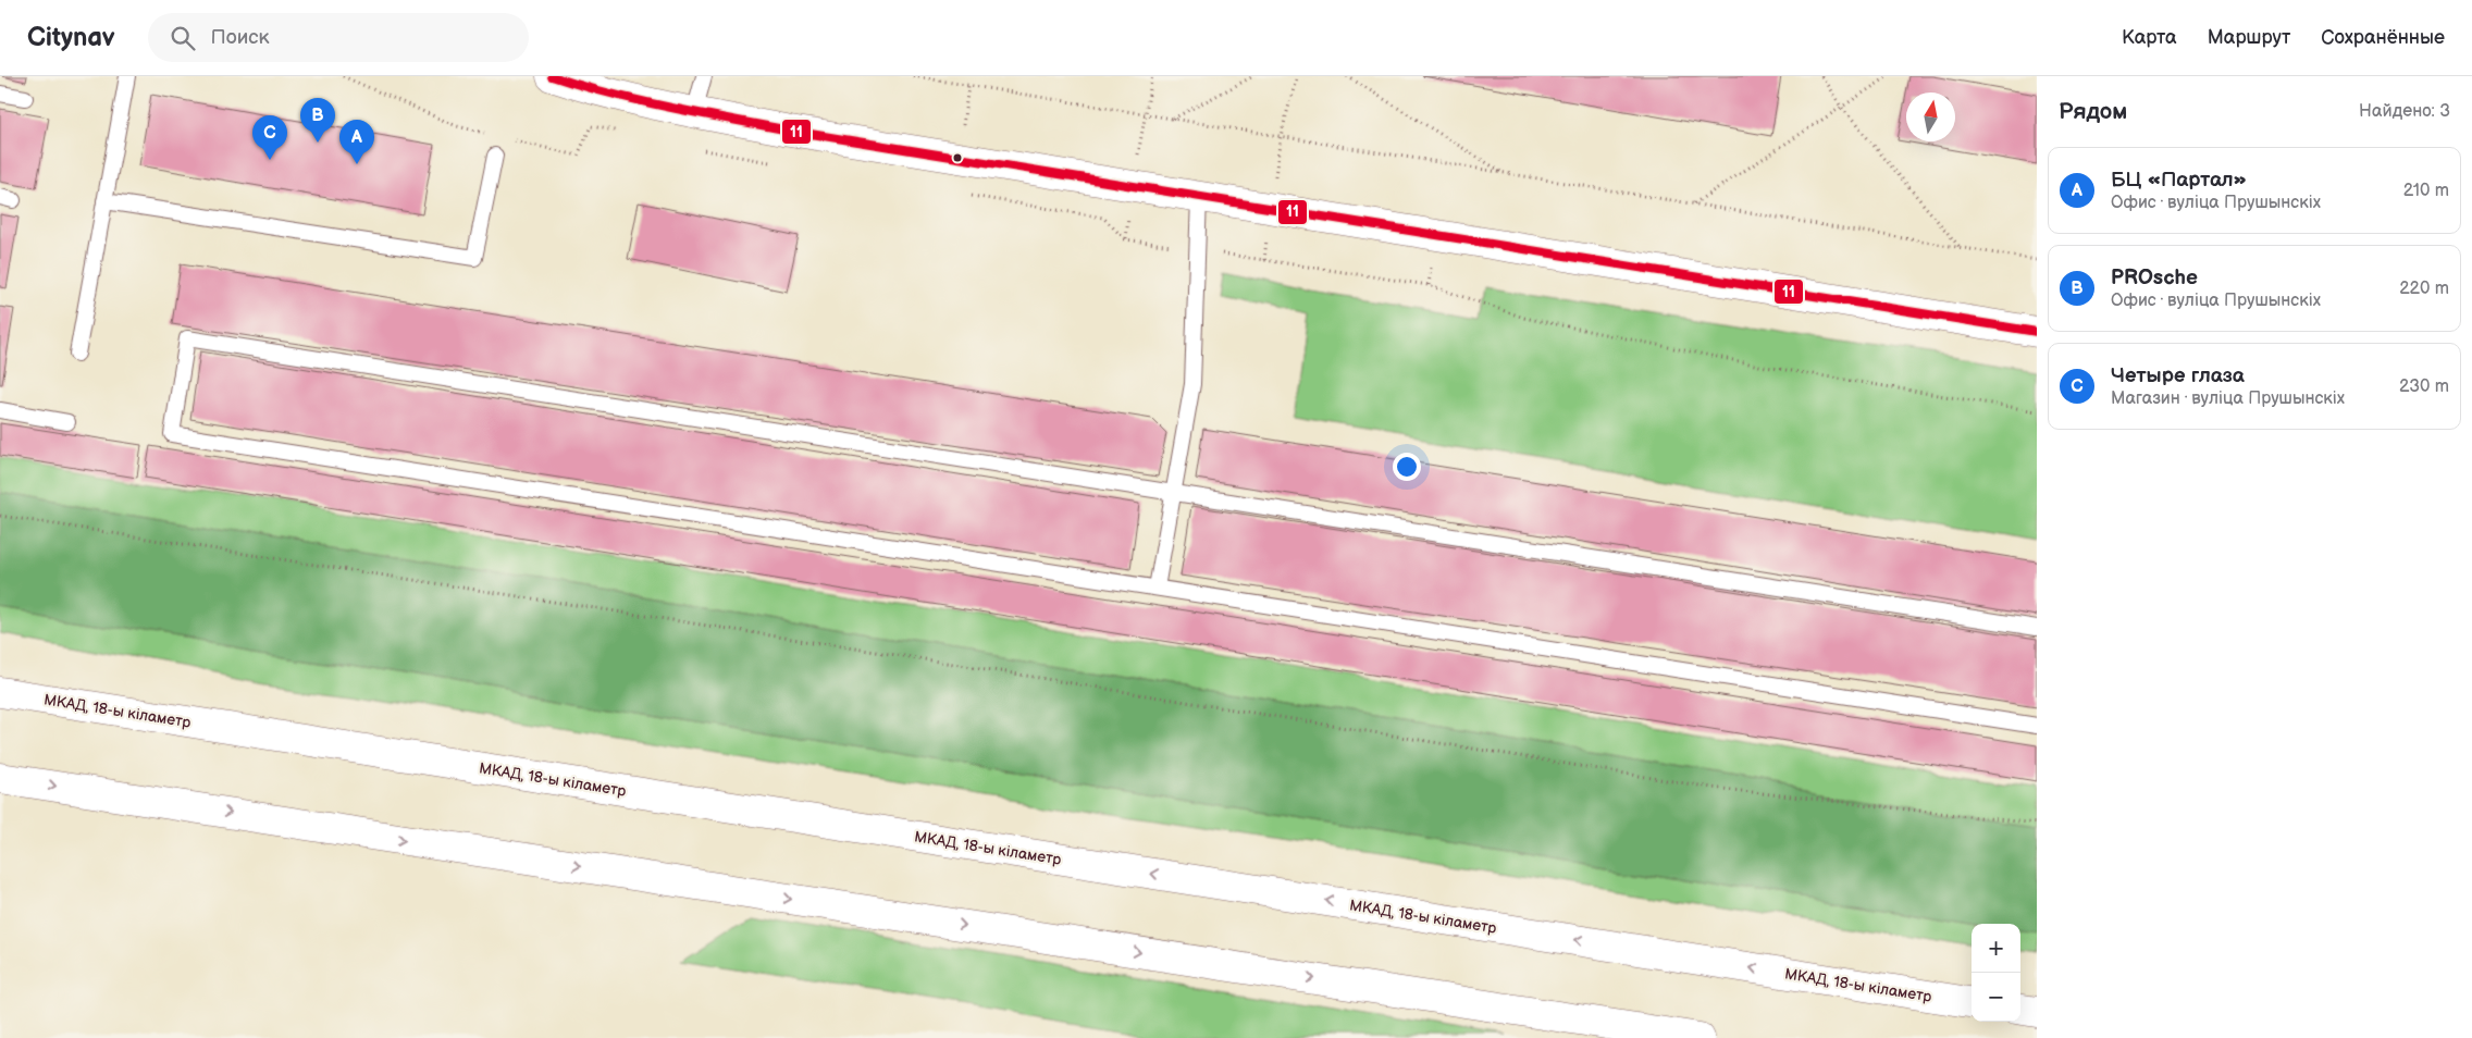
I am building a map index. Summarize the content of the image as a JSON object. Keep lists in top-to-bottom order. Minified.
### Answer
{"streets":{"main road":["МКАД, 18-ы кіламетр"]},"lines":["transit line 11"],"north":"top","page":{"header":"Citynav","search":"Поиск","nav":["Карта","Маршрут","Сохранённые"],"heading":["Рядом","Найдено: 3"],"pins":["B","C","A"],"list":[{"mark":"A","name":"БЦ «Партал»","note":"Офис · вуліца Прушынскіх","value":"210 m"},{"mark":"B","name":"PROsche","note":"Офис · вуліца Прушынскіх","value":"220 m"},{"mark":"C","name":"Четыре глаза","note":"Магазин · вуліца Прушынскіх","value":"230 m"}],"map_buttons":["+","−"]}}
